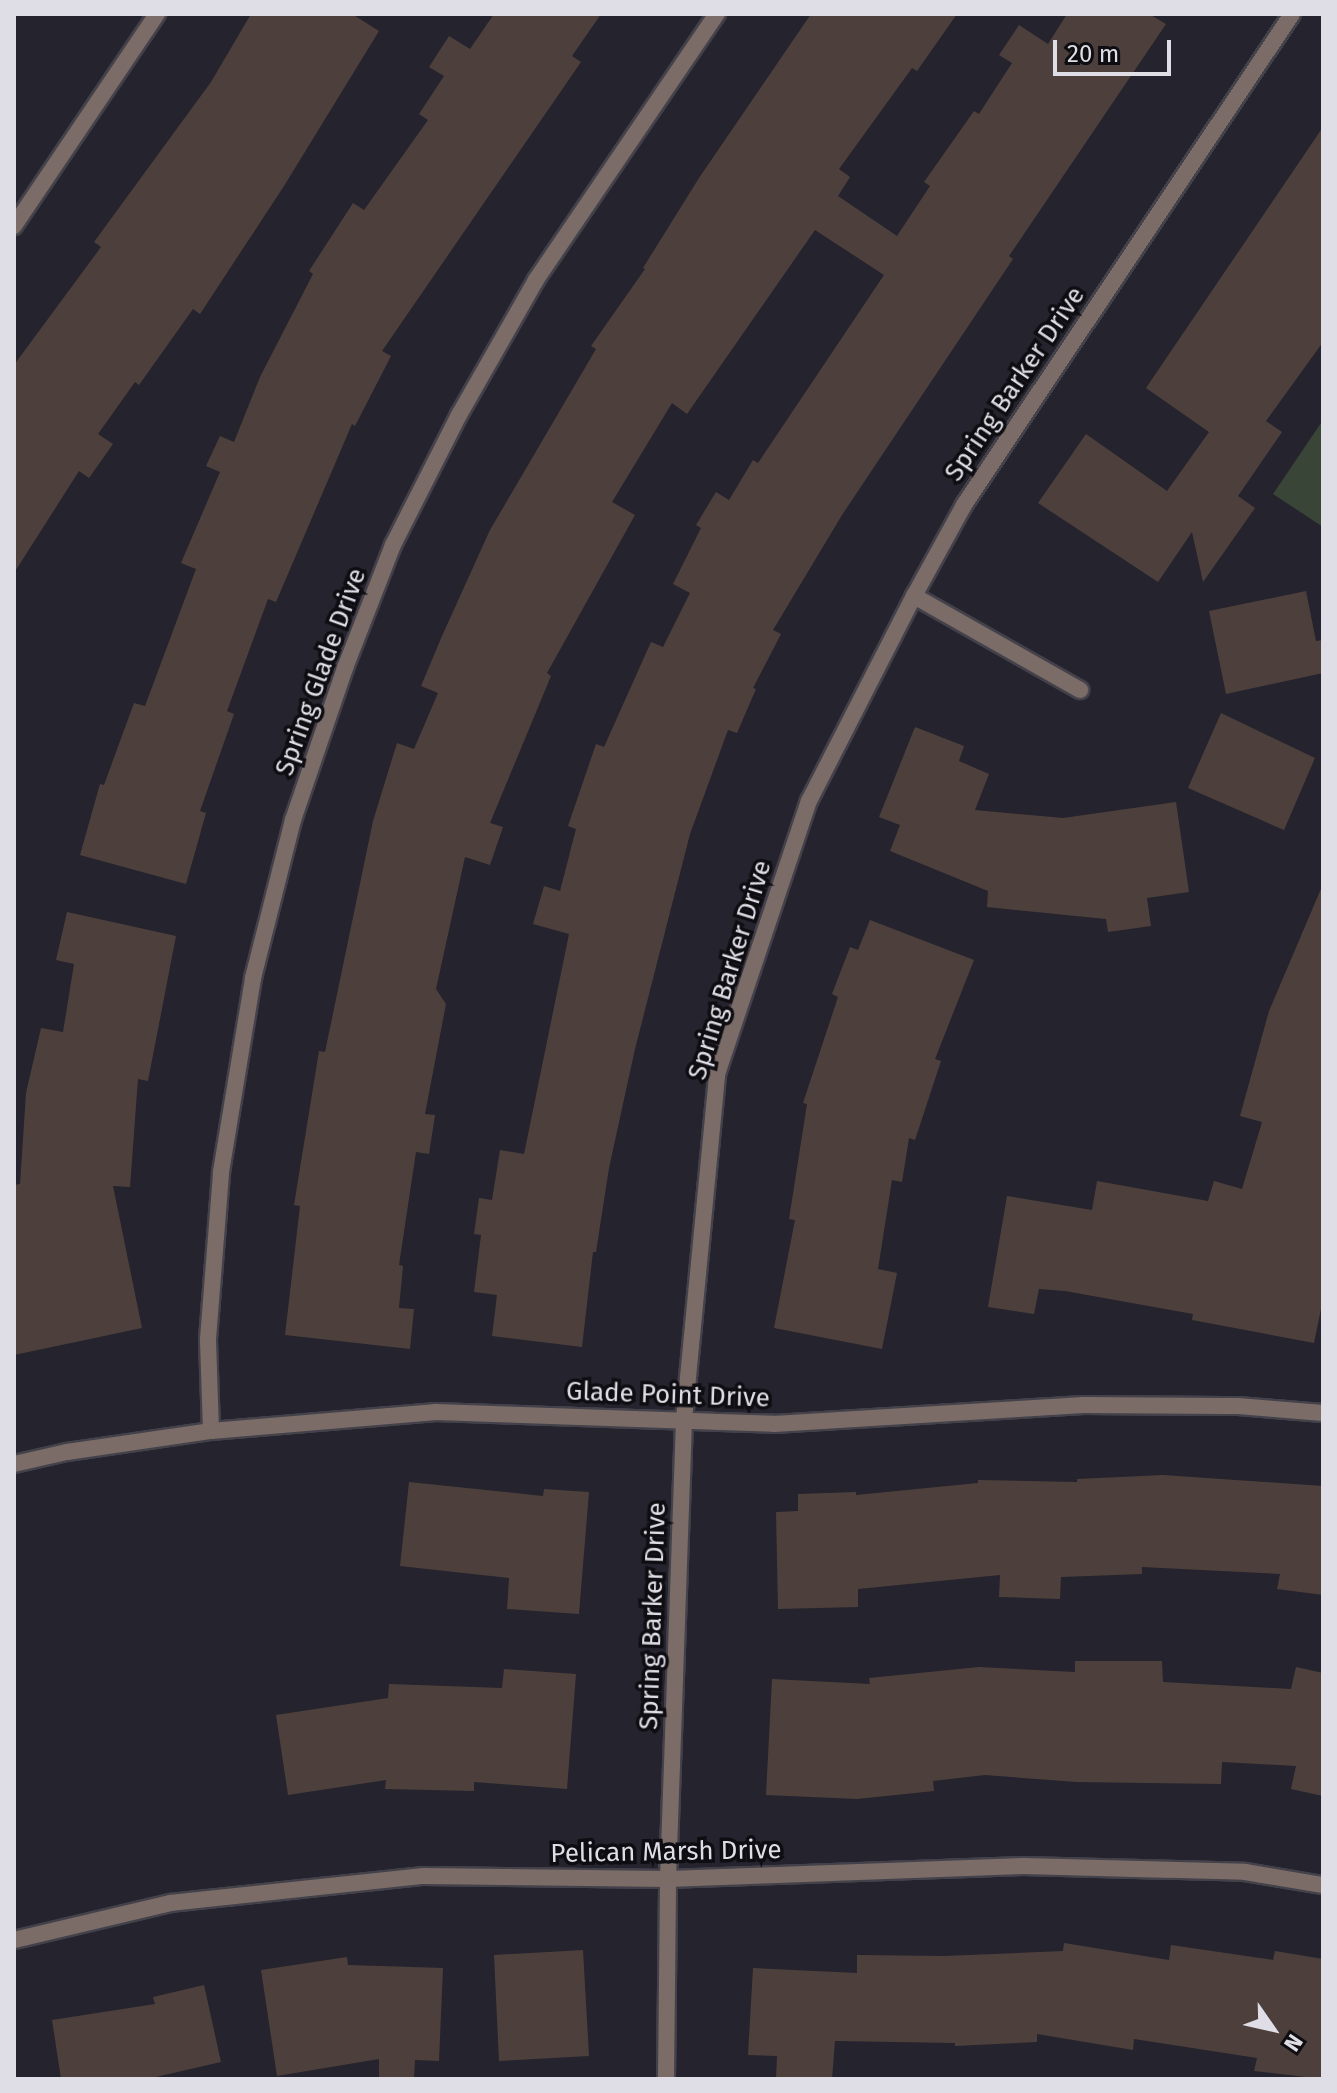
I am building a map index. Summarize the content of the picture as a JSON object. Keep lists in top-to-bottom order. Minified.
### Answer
{"streets":{"street":["Spring Barker Drive","Spring Glade Drive","Glade Point Drive","Pelican Marsh Drive"]},"crossings":[["Spring Barker Drive","Glade Point Drive"],["Spring Barker Drive","Pelican Marsh Drive"],["Spring Glade Drive","Glade Point Drive"]],"scale_bar":"20 m","north":"bottom right"}
